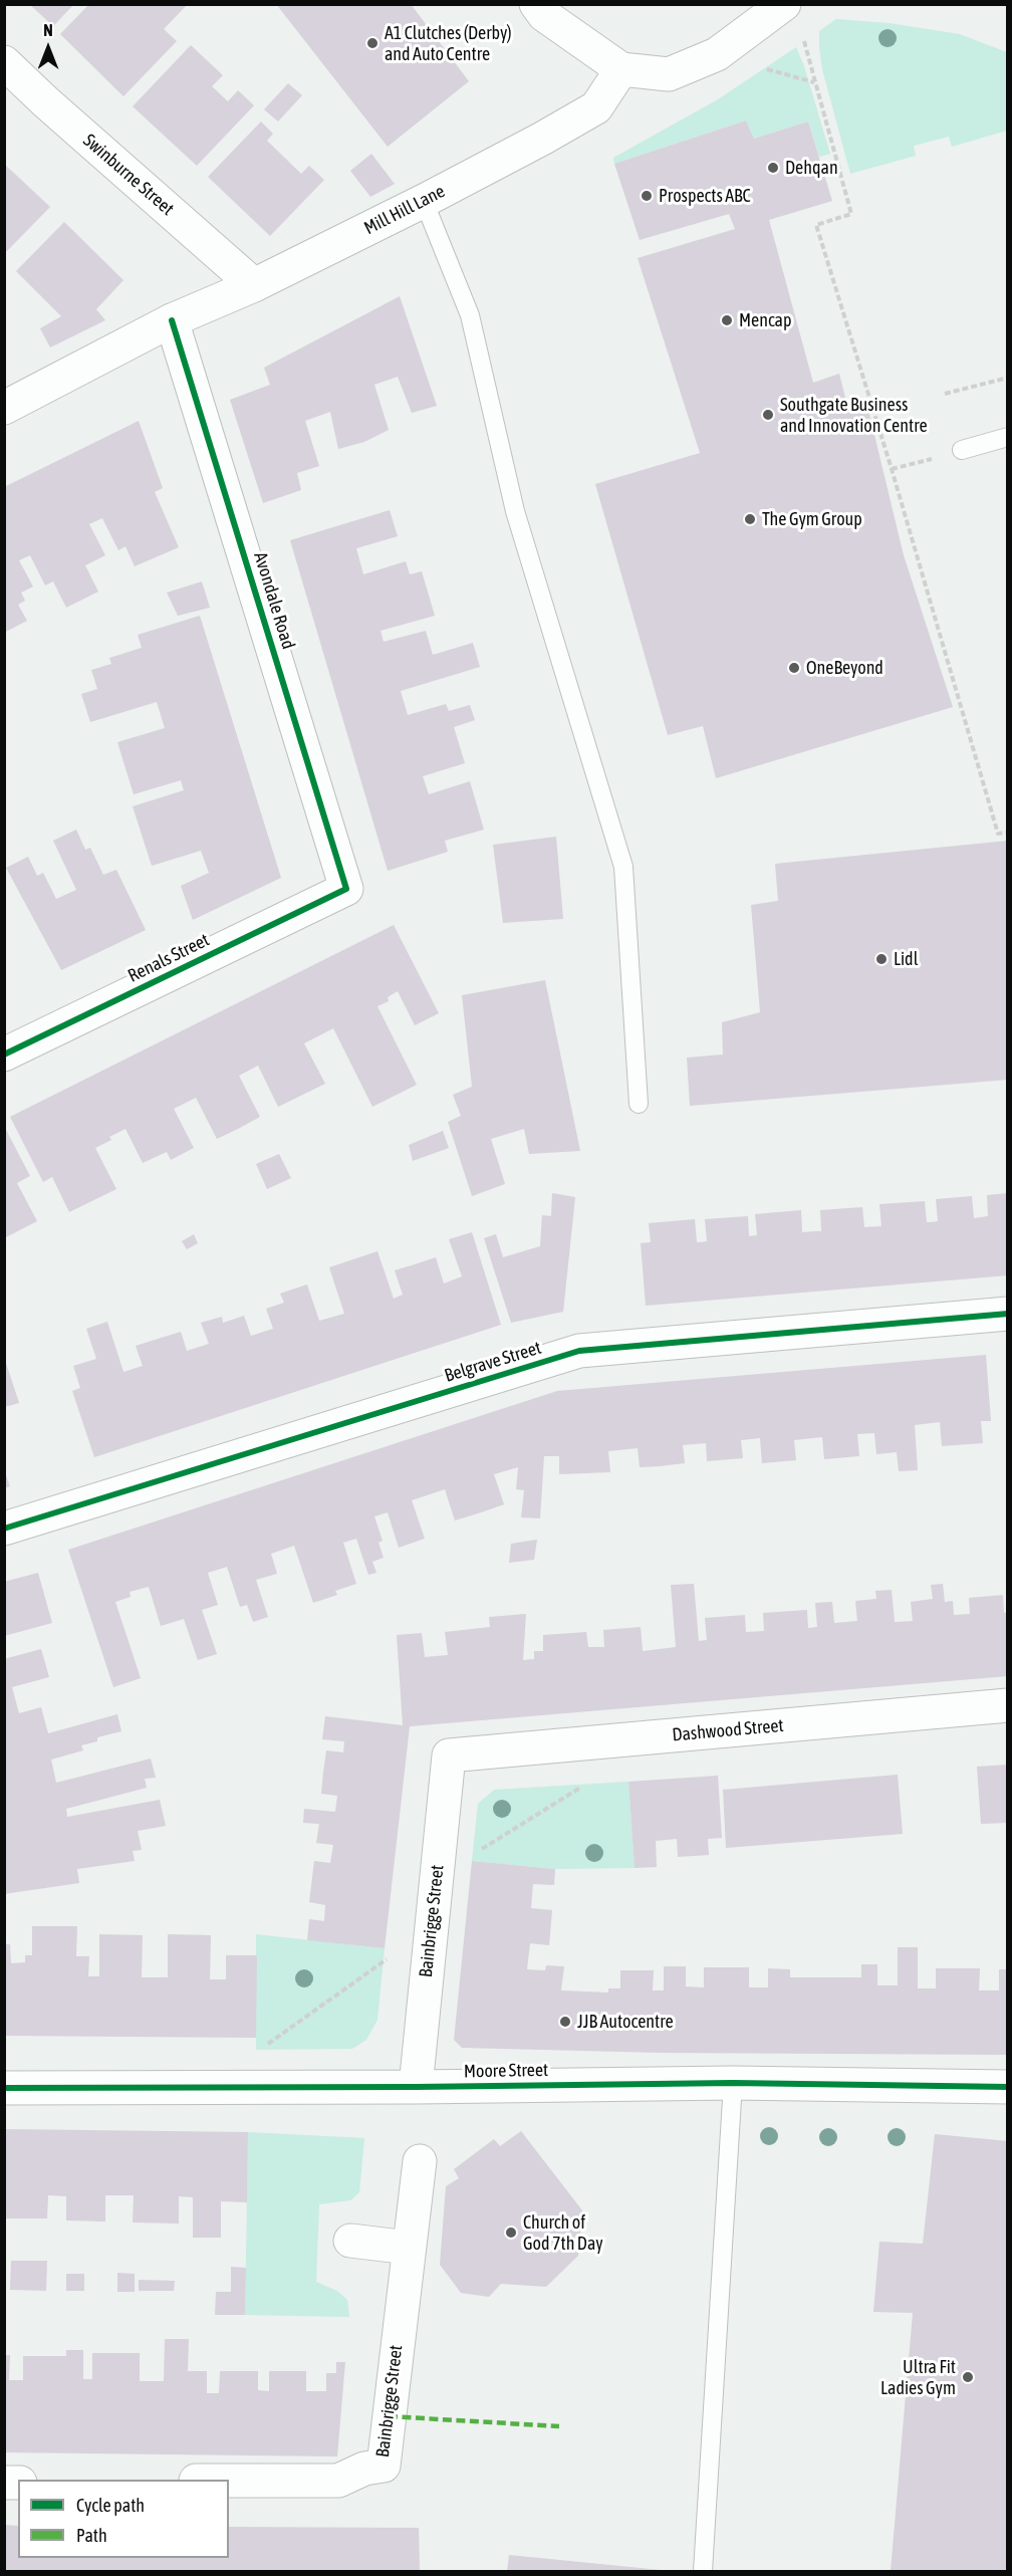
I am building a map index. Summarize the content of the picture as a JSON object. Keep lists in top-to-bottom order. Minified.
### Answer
{"streets":{"street":["Swinburne Street","Mill Hill Lane","Avondale Road","Renals Street","Belgrave Street","Dashwood Street","Bainbrigge Street","Moore Street"]},"crossings":[["Swinburne Street","Mill Hill Lane"],["Mill Hill Lane","Avondale Road"],["Avondale Road","Renals Street"],["Dashwood Street","Bainbrigge Street"],["Bainbrigge Street","Moore Street"]],"places":["A1 Clutches (Derby) and Auto Centre","Dehqan","Prospects ABC","Mencap","Southgate Business and Innovation Centre","The Gym Group","OneBeyond","Lidl","JJB Autocentre","Church of God 7th Day","Ultra Fit Ladies Gym"],"legend":["Cycle path","Path"],"north":"top"}
